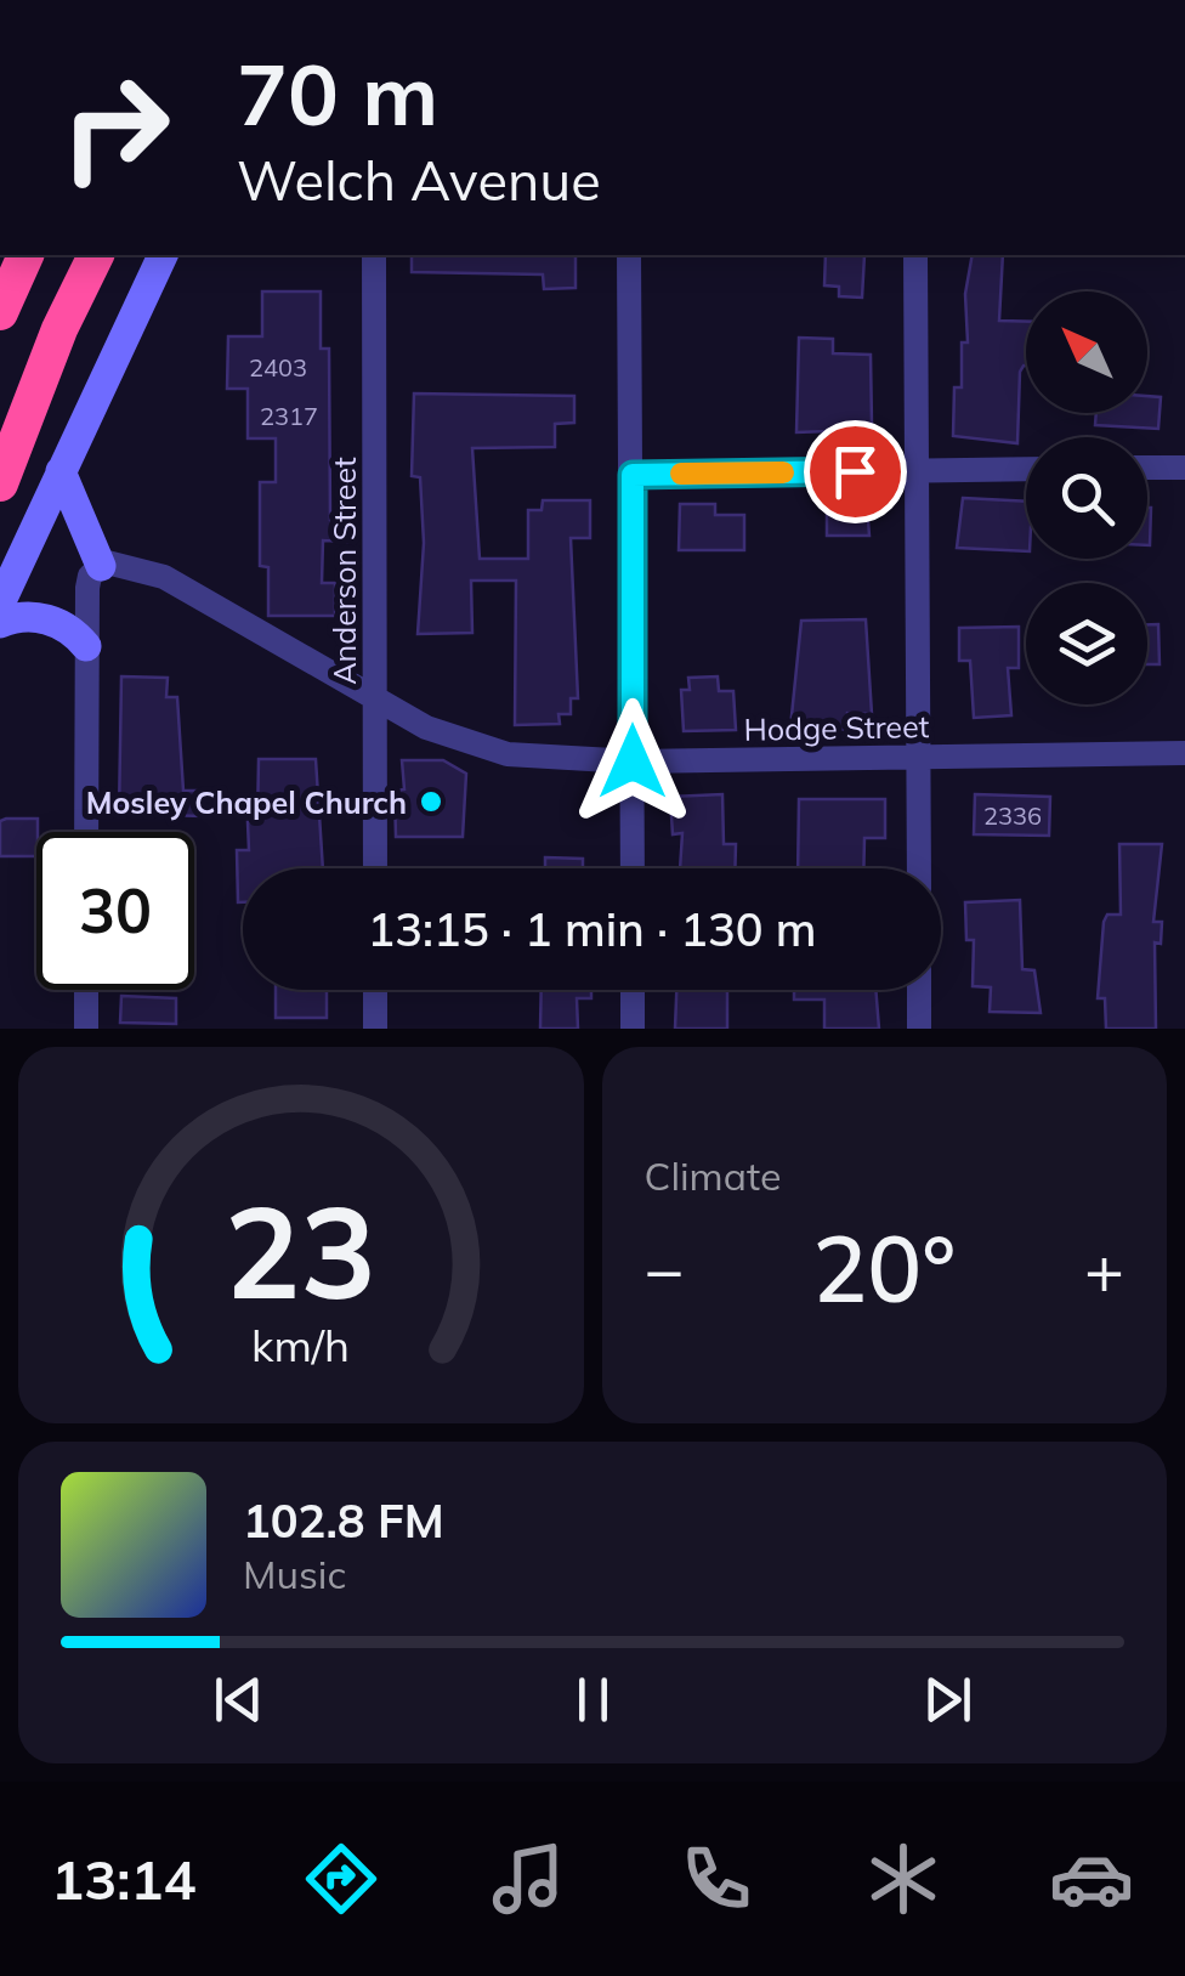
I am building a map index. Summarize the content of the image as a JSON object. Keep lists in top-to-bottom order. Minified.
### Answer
{"streets":{"street":["Anderson Street","Hodge Street"]},"crossings":[["Anderson Street","Hodge Street"]],"places":["Mosley Chapel Church"],"house_numbers":["2403","2317","2336"],"north":"top left","page":{"turn":["70 m","Welch Avenue"],"limit":"30","trip":"13:15 · 1 min · 130 m","tile":"Climate","heat":["−","20°","+"],"song":["102.8 FM","Music"],"tabs":"13:14","gauge":["23","km/h"]}}
